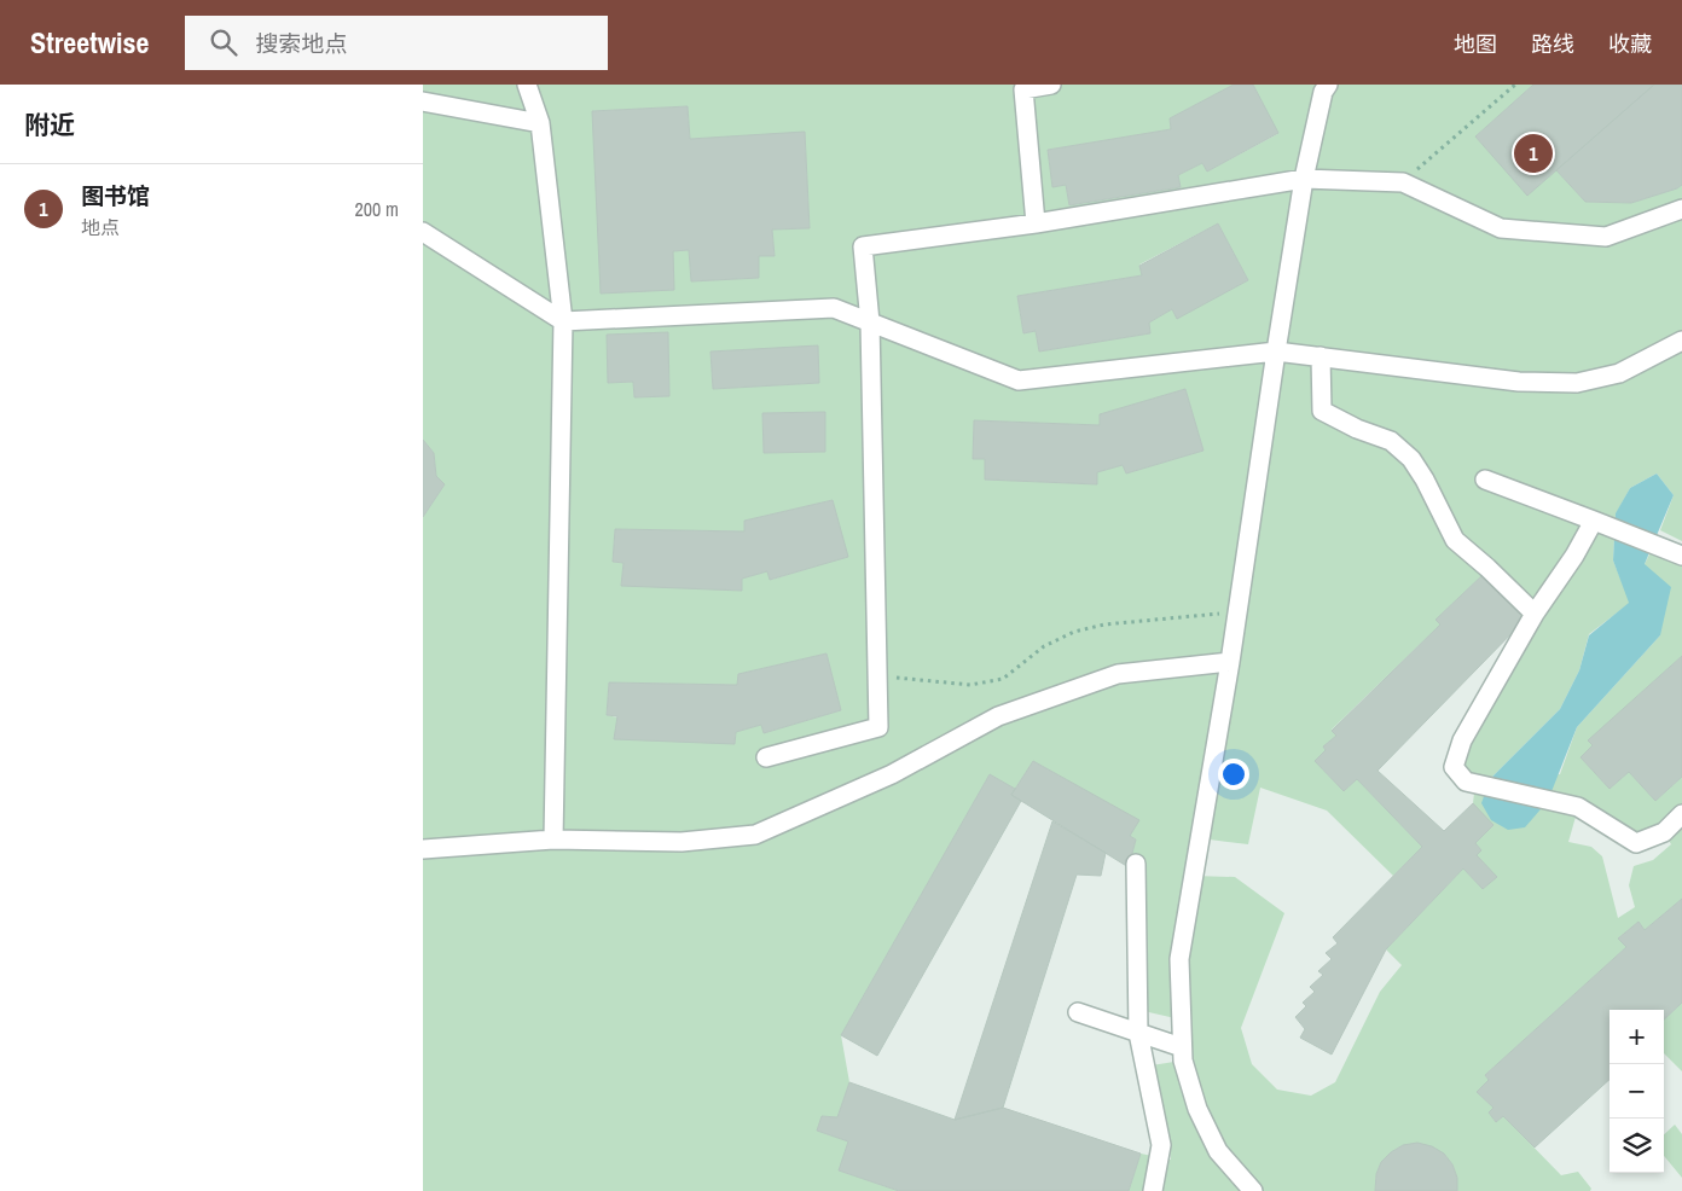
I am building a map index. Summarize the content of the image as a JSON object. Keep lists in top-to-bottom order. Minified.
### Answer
{"page":{"header":"Streetwise","search":"搜索地点","nav":["地图","路线","收藏"],"heading":"附近","pins":"1","list":[{"mark":"1","name":"图书馆","note":"地点","value":"200 m"}],"map_buttons":["+","−"]}}
